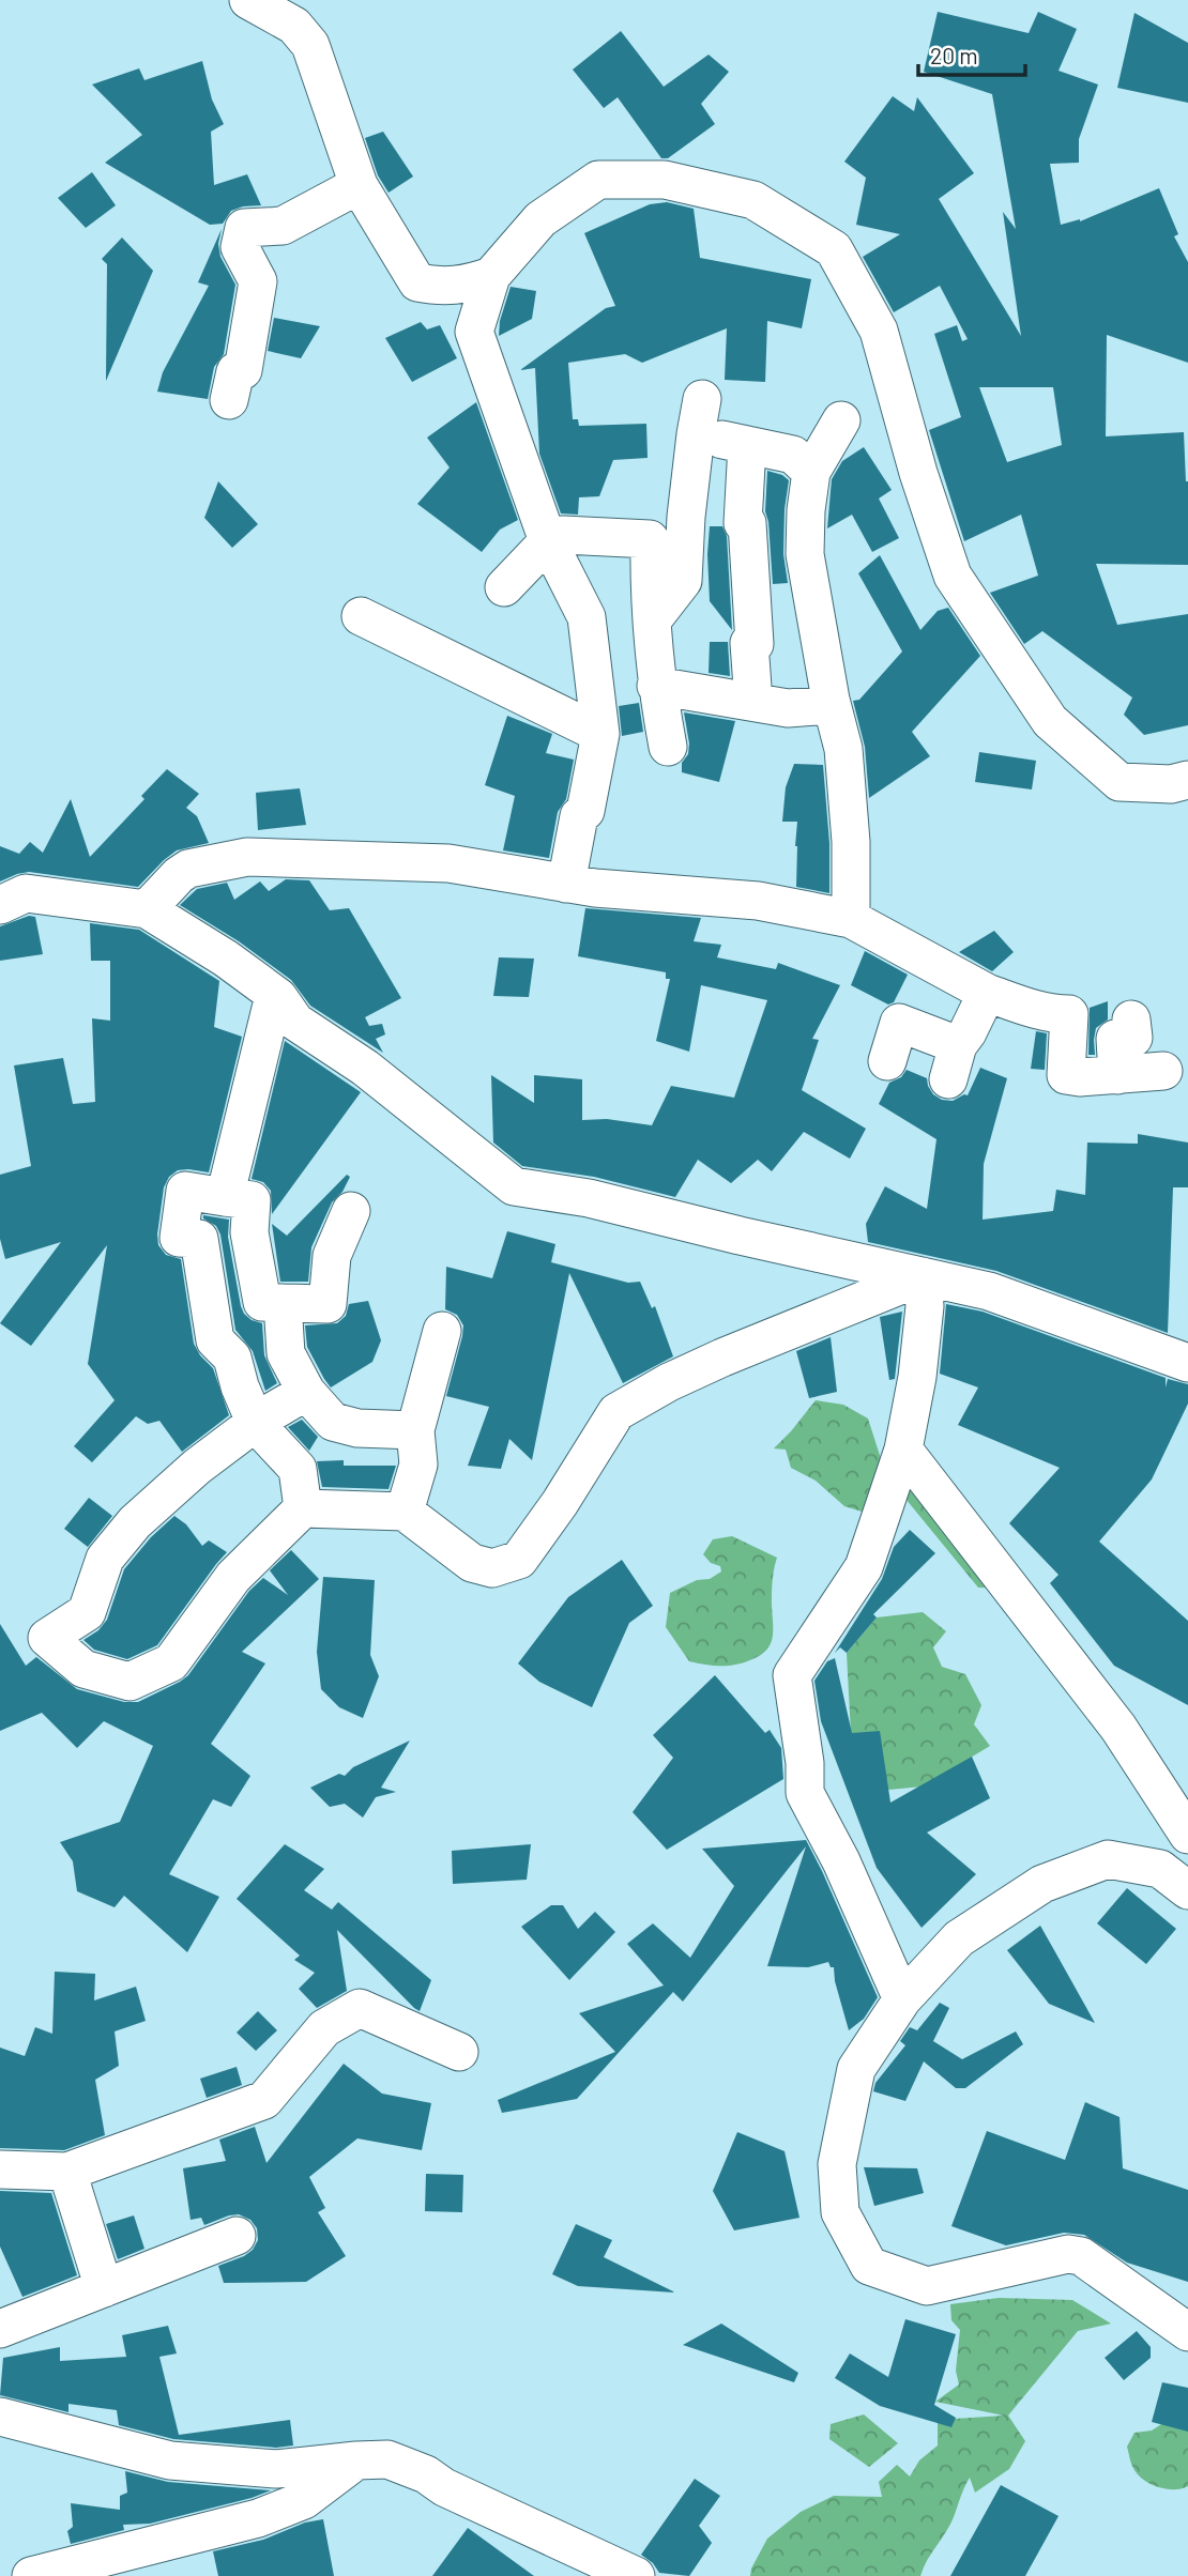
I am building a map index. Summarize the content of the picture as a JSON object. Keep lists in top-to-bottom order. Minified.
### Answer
{"scale_bar":"20 m"}
